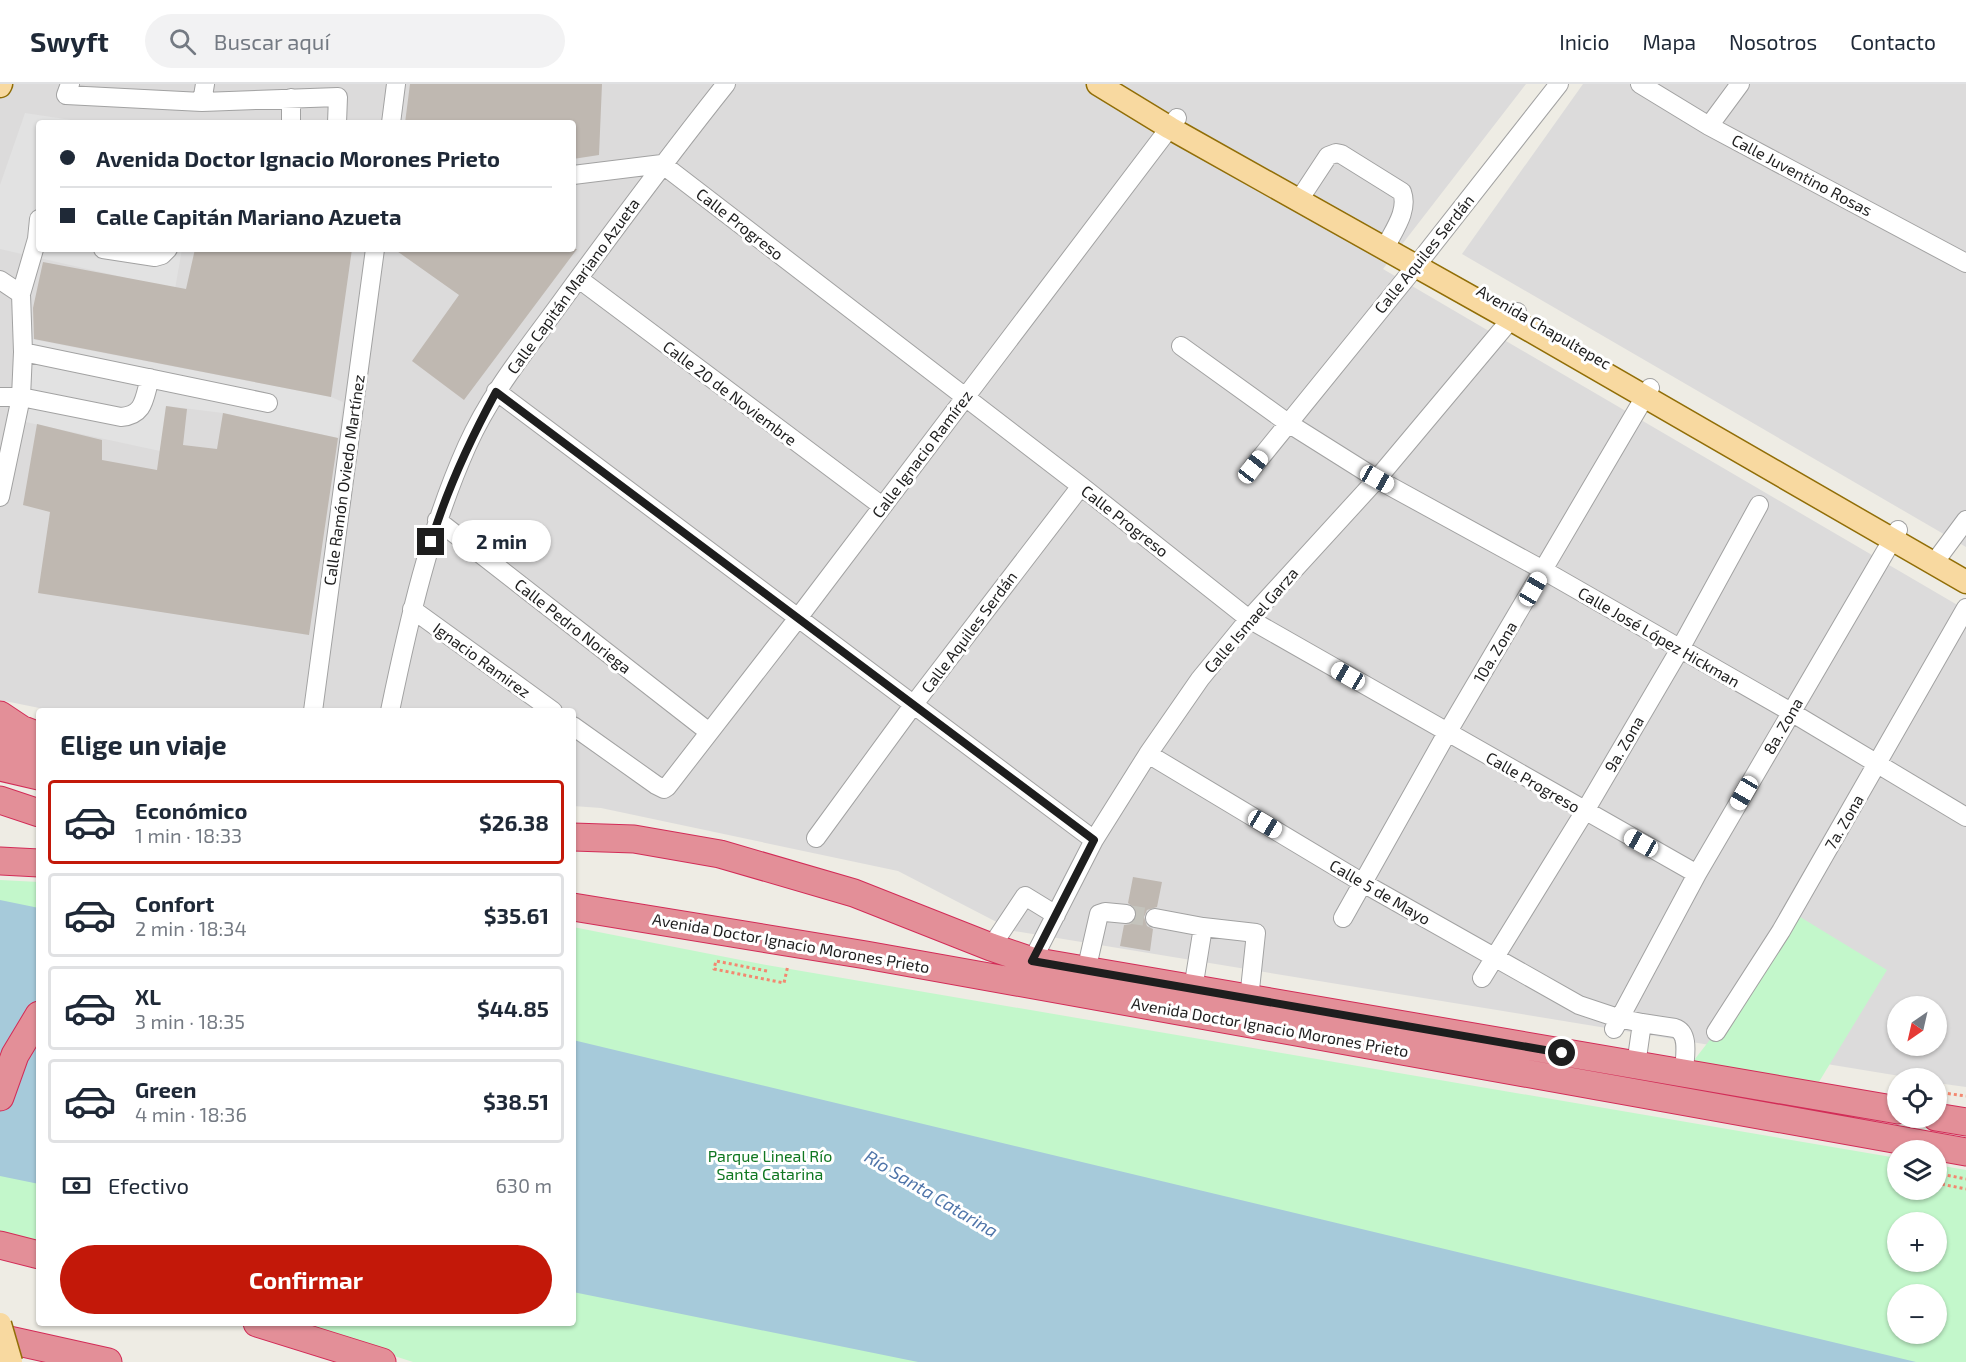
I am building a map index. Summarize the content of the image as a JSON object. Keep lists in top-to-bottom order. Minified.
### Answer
{"streets":{"highway":["Avenida Doctor Ignacio Morones Prieto"],"main road":["Avenida Chapultepec"],"street":["Calle Juventino Rosas","Calle Progreso","Calle Aquiles Serdán","Calle Capitán Mariano Azueta","Calle 20 de Noviembre","Calle Ignacio Ramírez","Calle Ramón Oviedo Martínez","Calle Ismael Garza","Calle Pedro Noriega","Calle José López Hickman","10a. Zona","Ignacio Ramirez","8a. Zona","9a. Zona","7a. Zona","Calle 5 de Mayo"]},"crossings":[["Calle Progreso","Calle Aquiles Serdán"],["Calle Progreso","Calle Capitán Mariano Azueta"],["Calle Progreso","Calle Ignacio Ramírez"],["Calle Progreso","Calle Ismael Garza"],["Calle Progreso","10a. Zona"],["Calle Progreso","8a. Zona"],["Calle Progreso","9a. Zona"],["Calle Aquiles Serdán","Avenida Chapultepec"],["Calle Aquiles Serdán","Calle José López Hickman"],["Calle Capitán Mariano Azueta","Calle 20 de Noviembre"],["Calle Capitán Mariano Azueta","Calle Pedro Noriega"],["Calle Capitán Mariano Azueta","Ignacio Ramirez"],["Avenida Chapultepec","Calle Ignacio Ramírez"],["Avenida Chapultepec","Calle Ismael Garza"],["Avenida Chapultepec","10a. Zona"],["Avenida Chapultepec","8a. Zona"],["Calle 20 de Noviembre","Calle Ignacio Ramírez"],["Calle Ignacio Ramírez","Calle Pedro Noriega"],["Calle Ismael Garza","Calle José López Hickman"],["Calle Ismael Garza","Calle 5 de Mayo"],["Calle Ismael Garza","Avenida Doctor Ignacio Morones Prieto"],["Calle José López Hickman","10a. Zona"],["Calle José López Hickman","8a. Zona"],["Calle José López Hickman","9a. Zona"],["Calle José López Hickman","7a. Zona"],["10a. Zona","Calle 5 de Mayo"],["8a. Zona","Calle 5 de Mayo"],["9a. Zona","Calle 5 de Mayo"],["Calle 5 de Mayo","Avenida Doctor Ignacio Morones Prieto"]],"water":["Río Santa Catarina"],"parks":["Parque Lineal Río Santa Catarina"],"north":"bottom left","page":{"header":"Swyft","search":"Buscar aquí","nav":["Inicio","Mapa","Nosotros","Contacto"],"banner":["Avenida Doctor Ignacio Morones Prieto","Calle Capitán Mariano Azueta"],"bubble":"2 min","heading":"Elige un viaje","list":[{"name":"Económico","note":"1 min · 18:33","value":"$26.38"},{"name":"Confort","note":"2 min · 18:34","value":"$35.61"},{"name":"XL","note":"3 min · 18:35","value":"$44.85"},{"name":"Green","note":"4 min · 18:36","value":"$38.51"}],"map_buttons":["+","−"],"pay":["Efectivo","630 m"],"buttons":"Confirmar"}}
